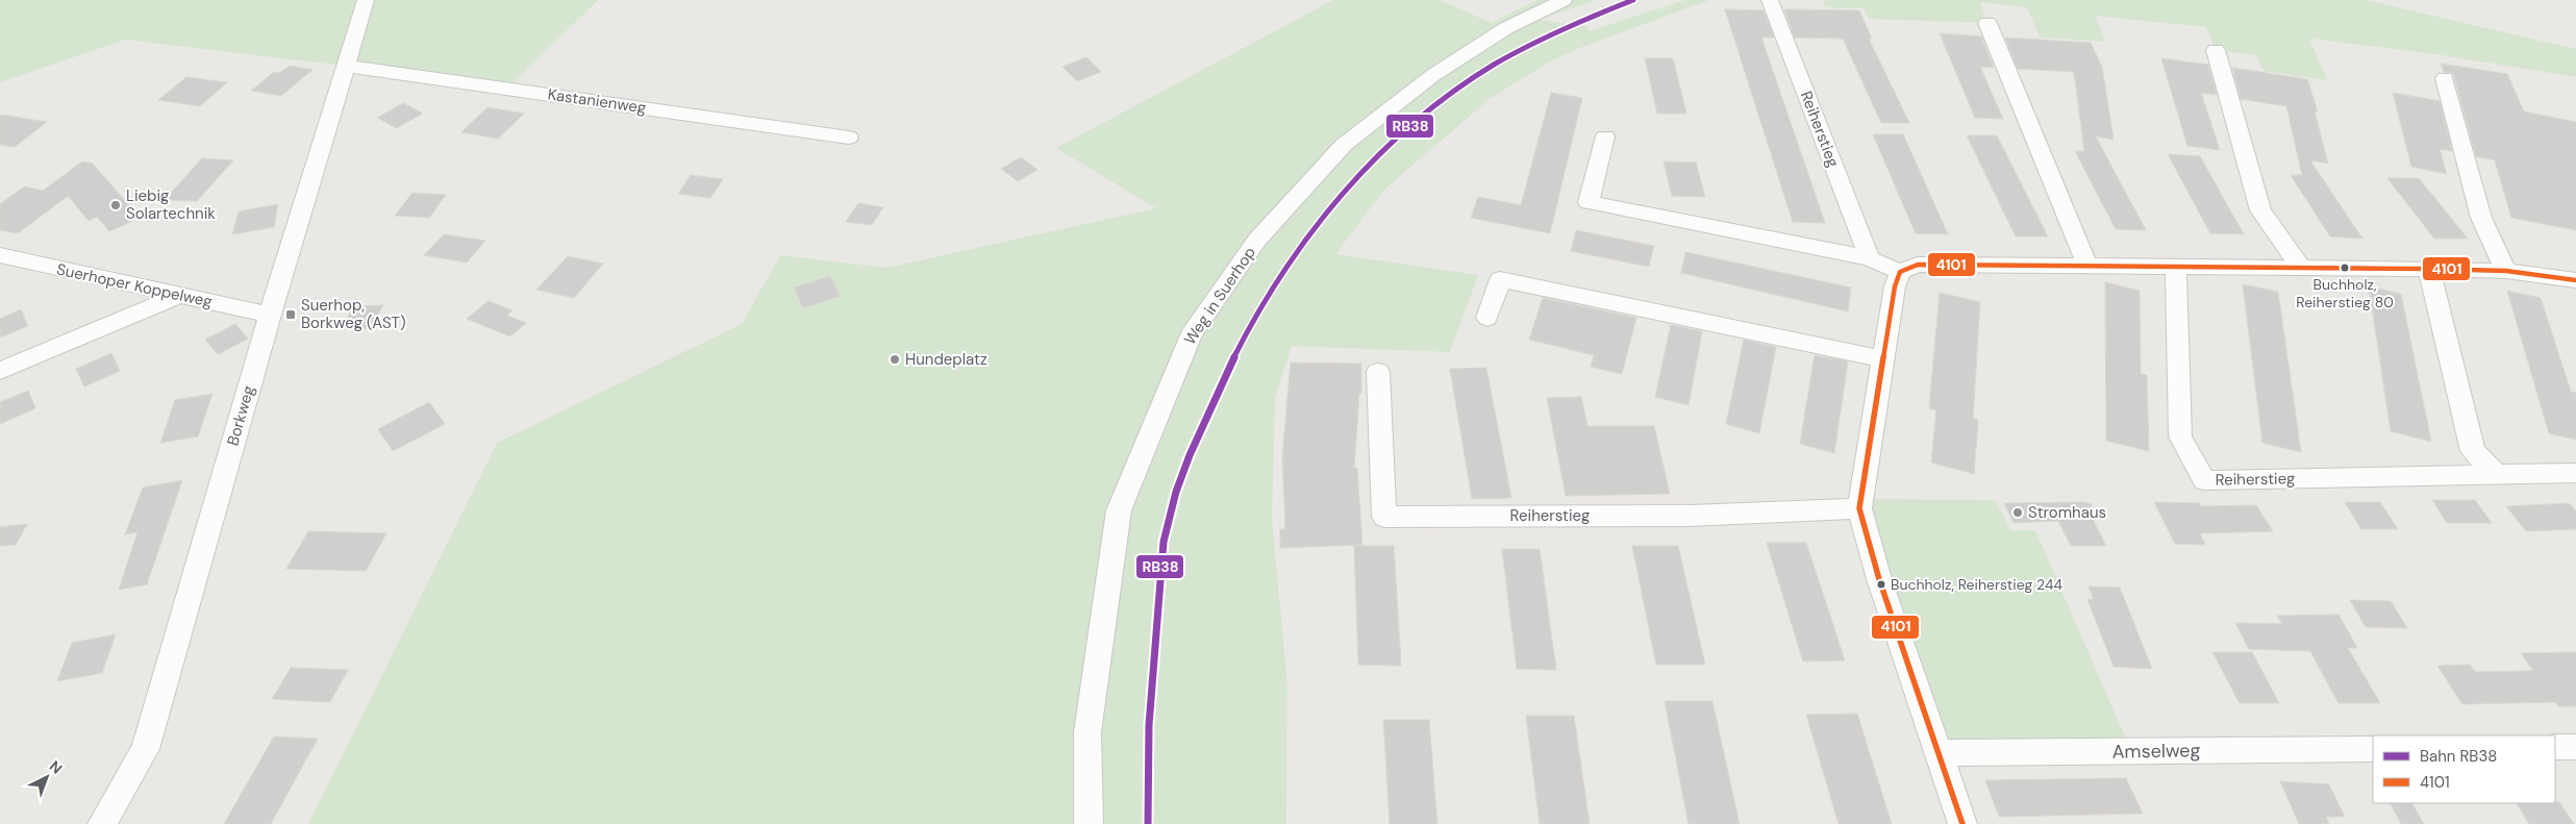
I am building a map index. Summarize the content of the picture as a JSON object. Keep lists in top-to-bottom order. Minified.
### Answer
{"streets":{"street":["Kastanienweg","Reiherstieg","Suerhoper Koppelweg","Weg in Suerhop","Borkweg","Amselweg"]},"crossings":[["Kastanienweg","Borkweg"],["Suerhoper Koppelweg","Borkweg"]],"places":{"other":["Liebig Solartechnik","Buchholz, Reiherstieg 80","Hundeplatz","Stromhaus","Buchholz, Reiherstieg 244"],"transit":["Suerhop, Borkweg (AST)"]},"lines":["rail line RB38","transit line 4101"],"legend":["Bahn RB38","4101"],"north":"top right"}
